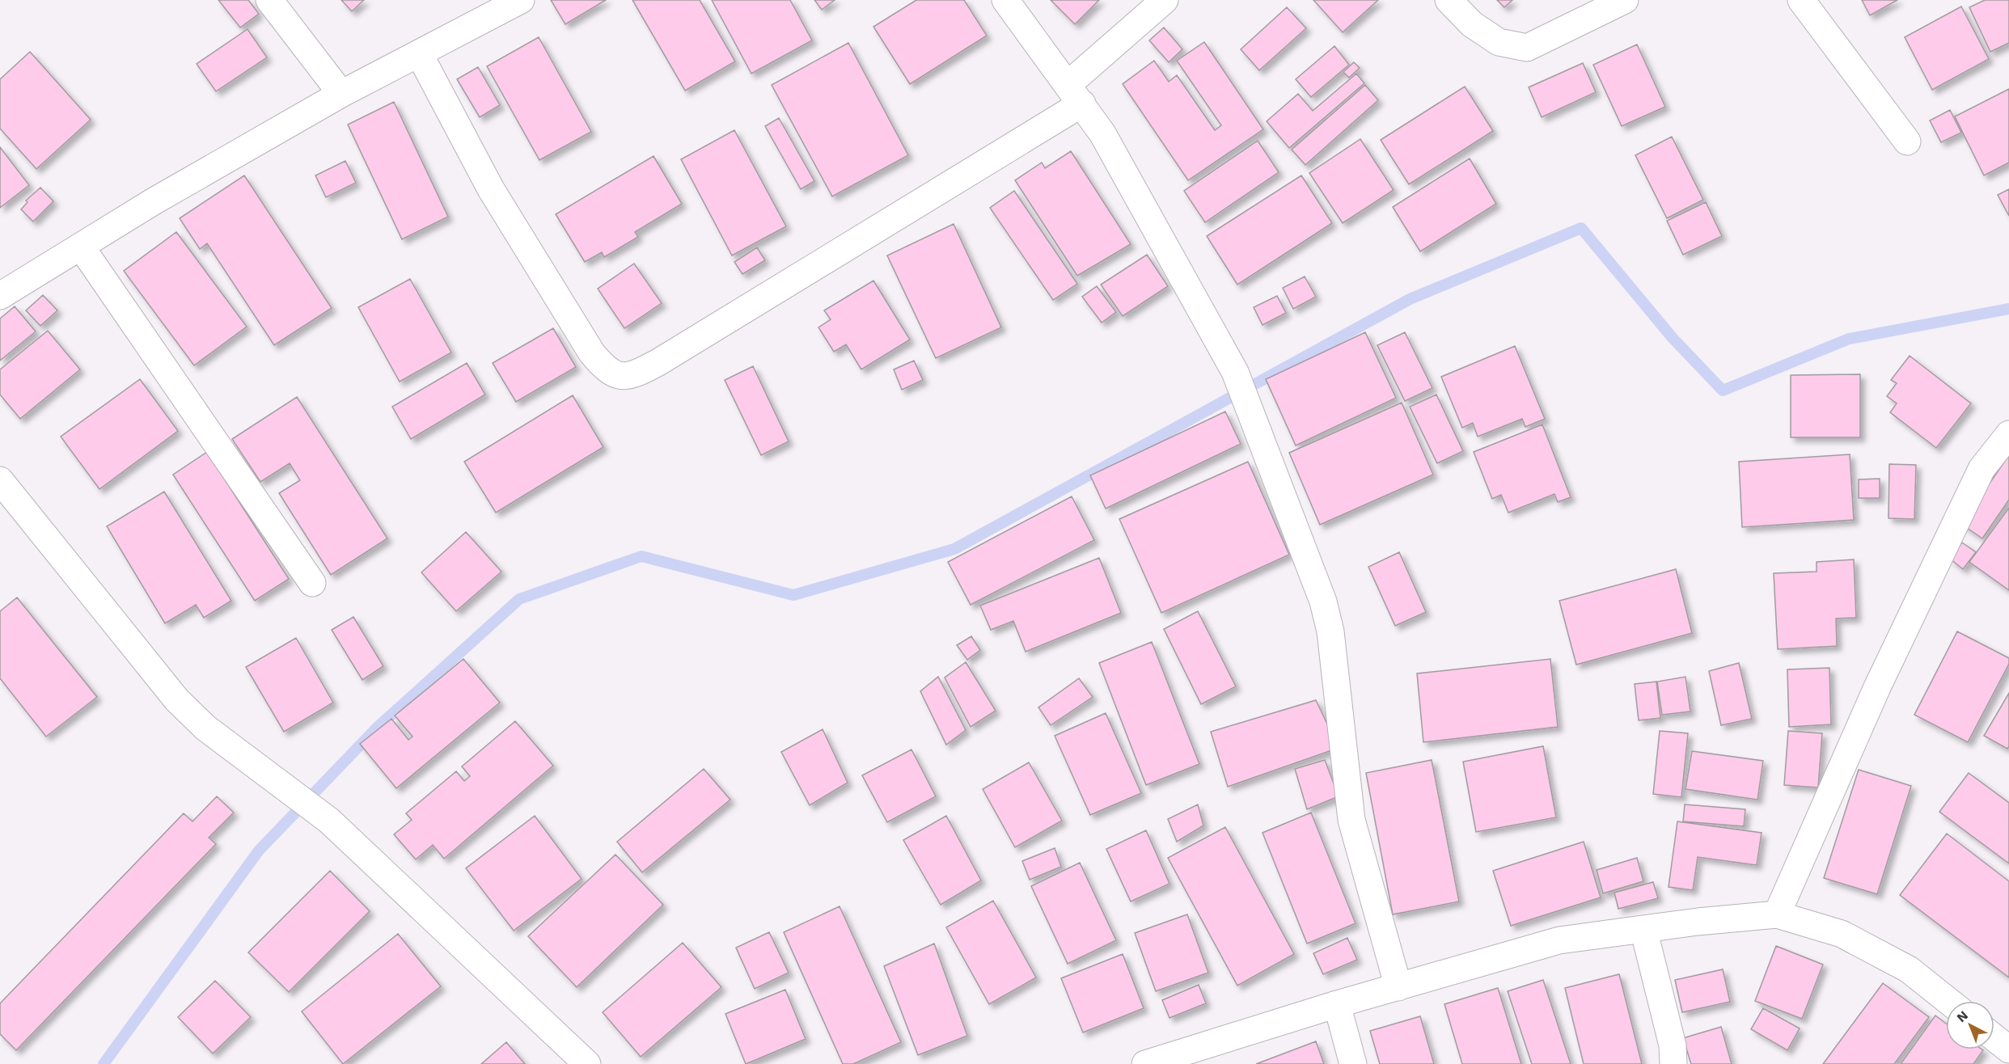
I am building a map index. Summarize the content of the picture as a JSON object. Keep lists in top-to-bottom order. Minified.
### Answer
{"north":"top left"}
